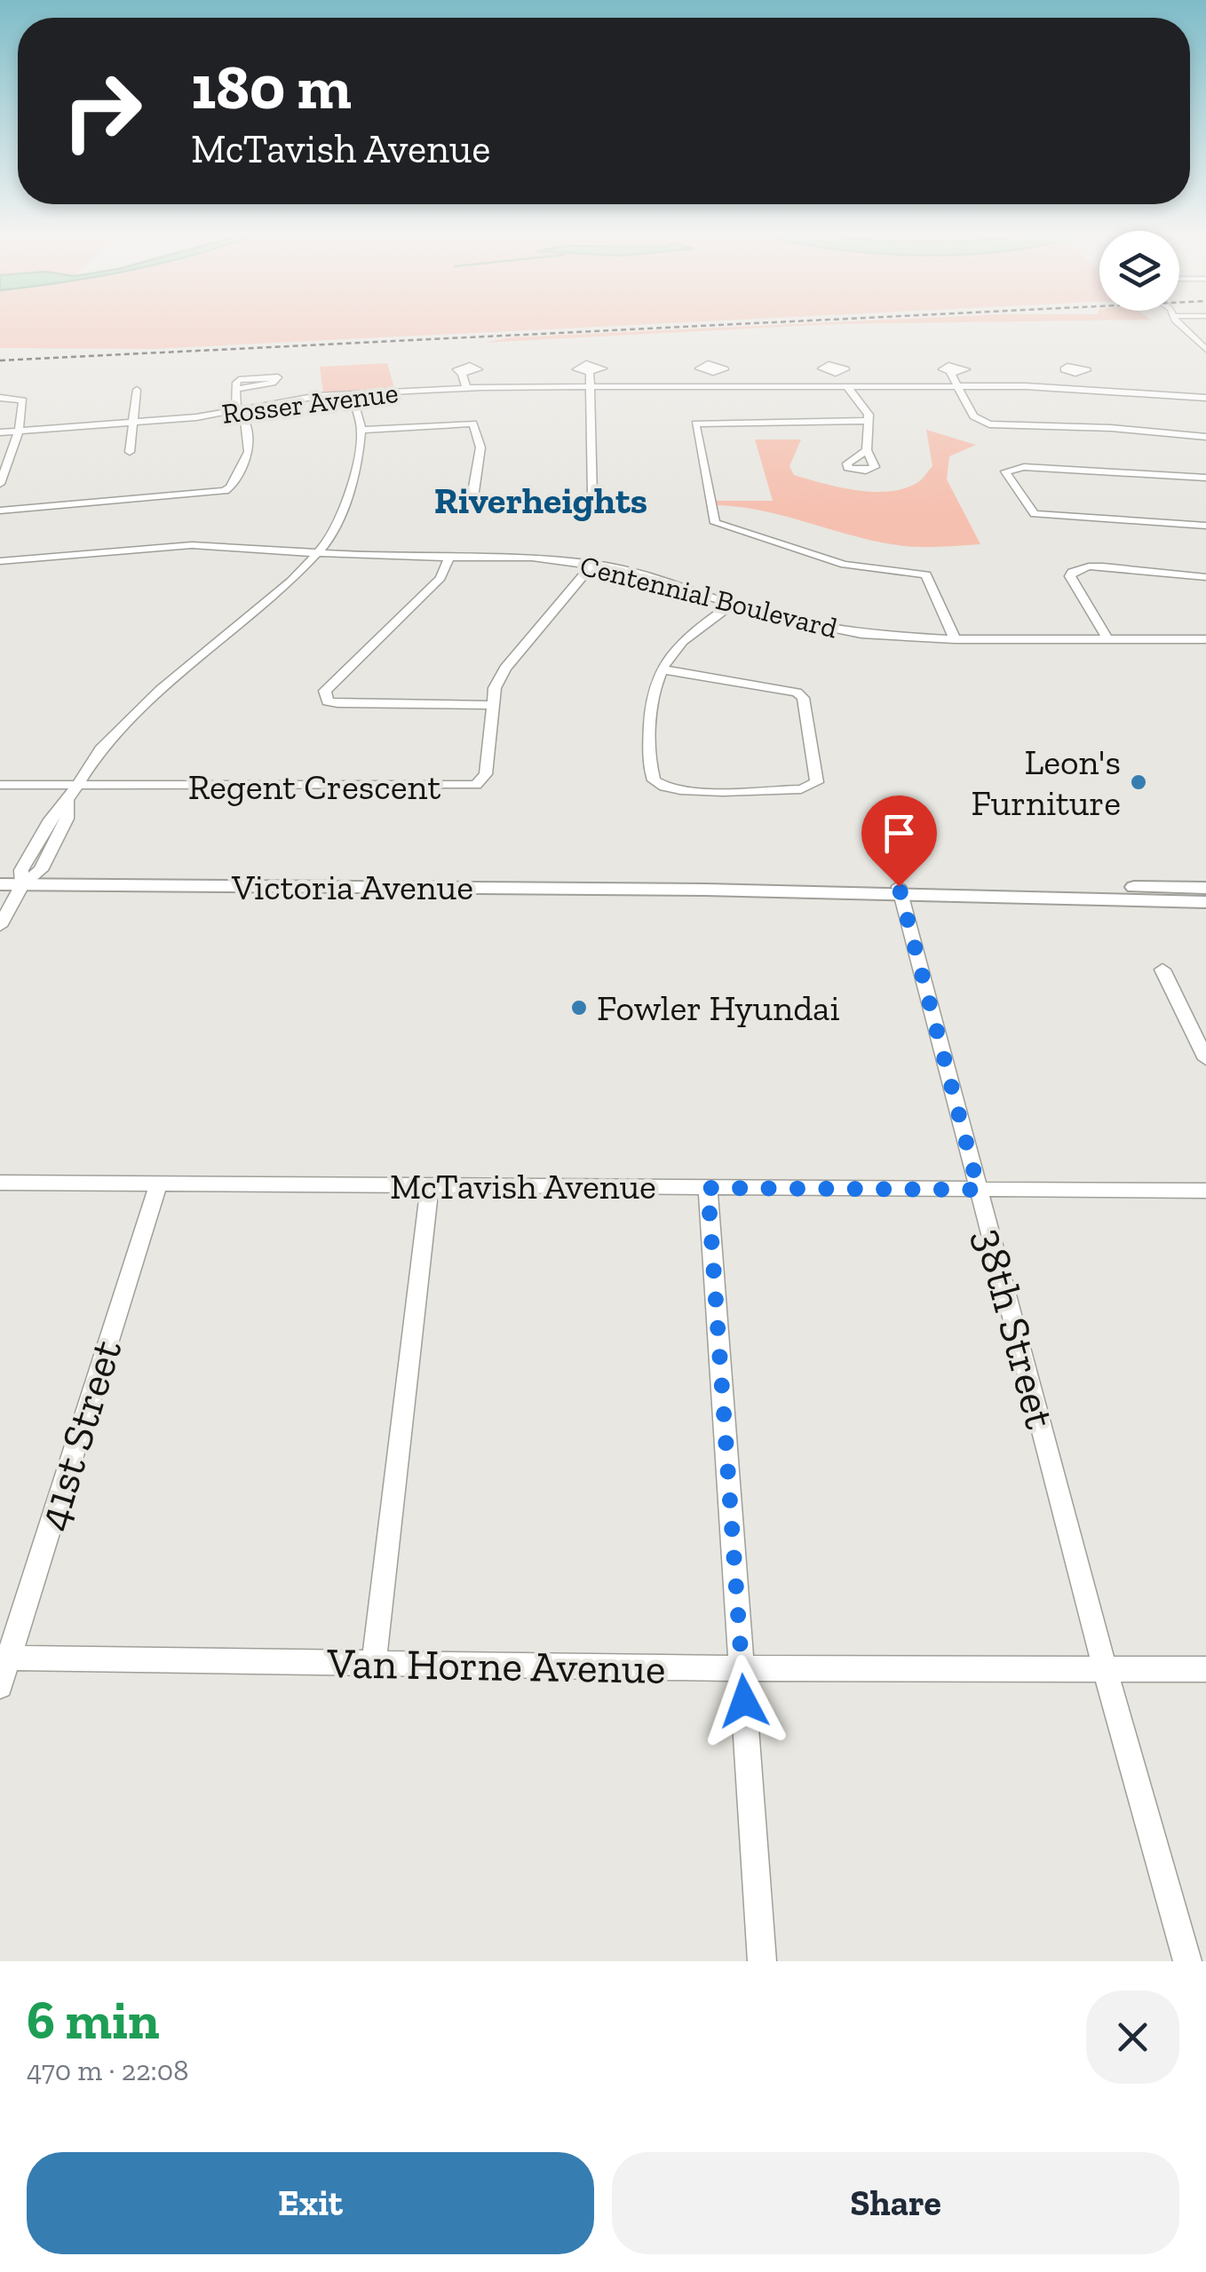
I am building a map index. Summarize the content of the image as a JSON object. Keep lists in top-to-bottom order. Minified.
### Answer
{"streets":{"main road":["Victoria Avenue"],"street":["Rosser Avenue","Centennial Boulevard","Regent Crescent","McTavish Avenue","38th Street","41st Street","Van Horne Avenue"]},"crossings":[["Centennial Boulevard","Regent Crescent"],["Victoria Avenue","38th Street"],["McTavish Avenue","38th Street"],["McTavish Avenue","41st Street"],["38th Street","Van Horne Avenue"],["41st Street","Van Horne Avenue"]],"districts":["Riverheights"],"places":["Leon's Furniture","Fowler Hyundai"],"page":{"turn":["180 m","McTavish Avenue"],"heading":["6 min","470 m · 22:08"],"buttons":["Exit","Share"]}}
